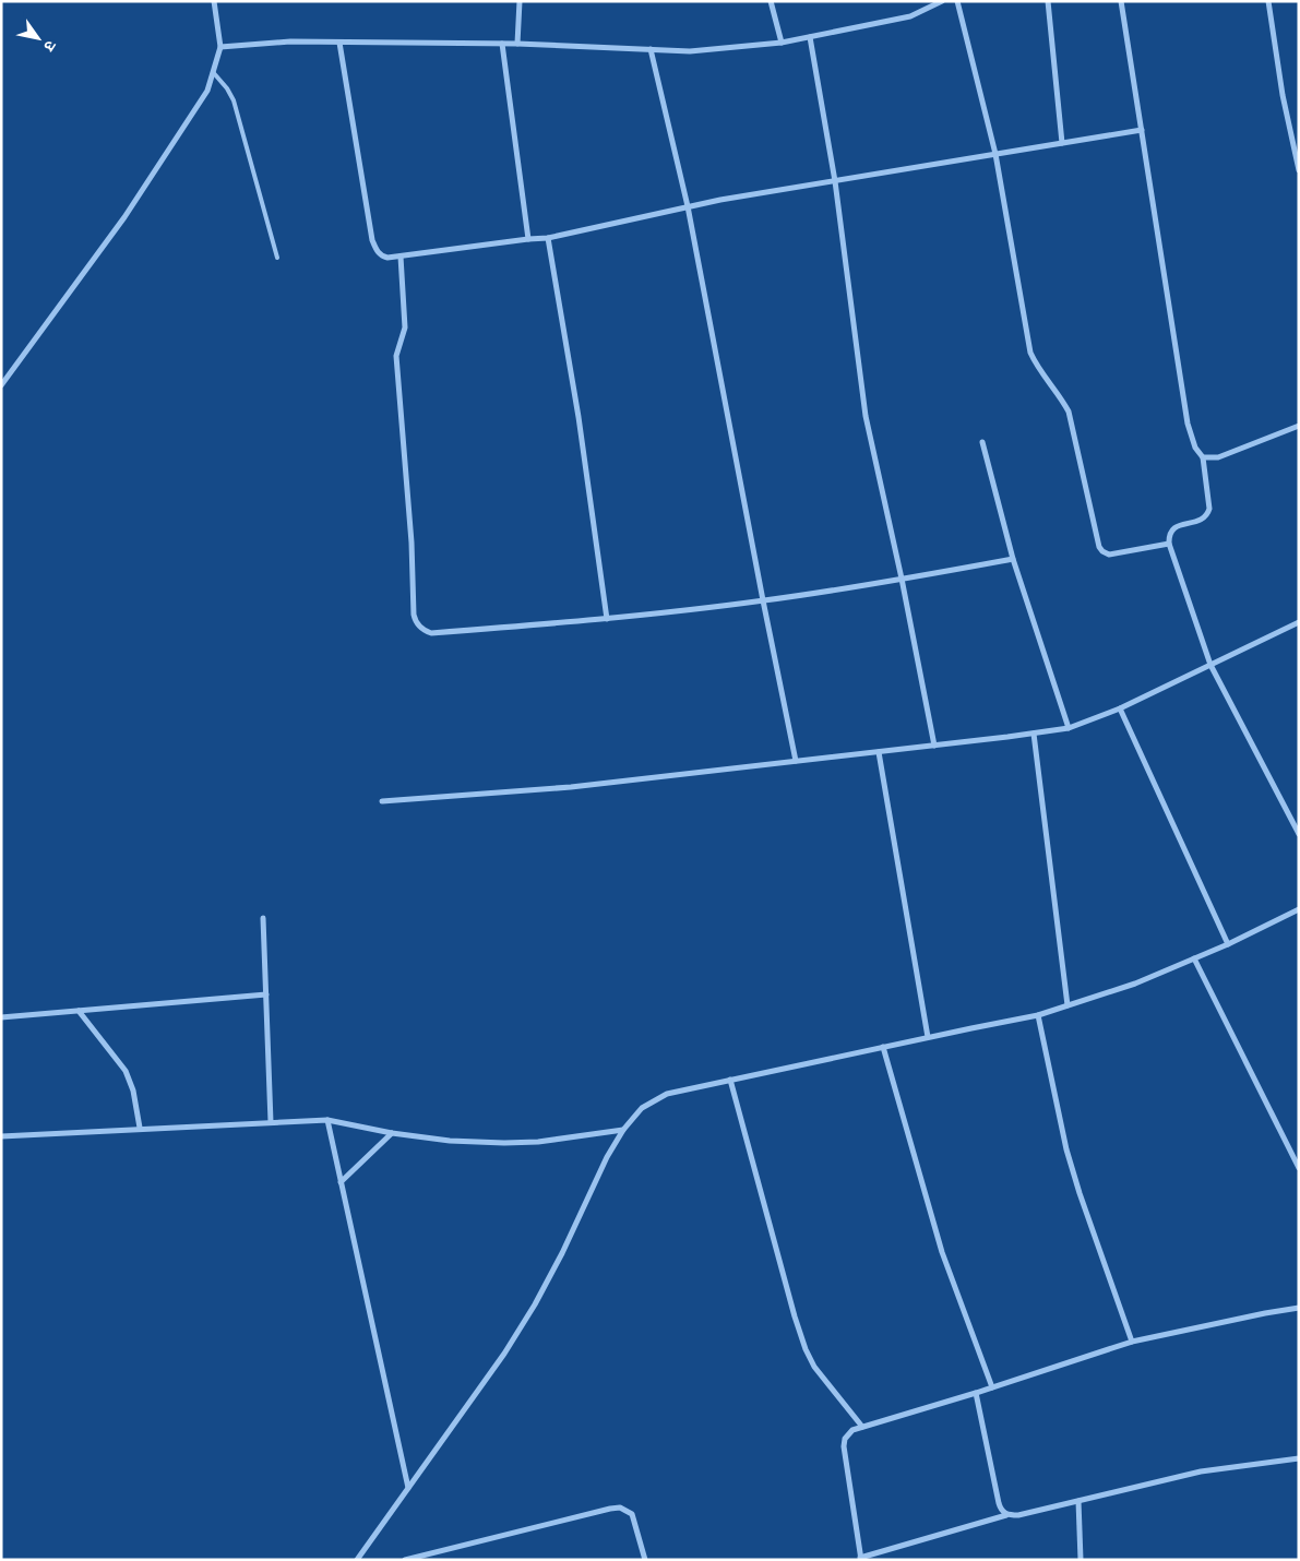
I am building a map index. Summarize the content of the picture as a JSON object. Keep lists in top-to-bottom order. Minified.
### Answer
{"north":"bottom right"}
